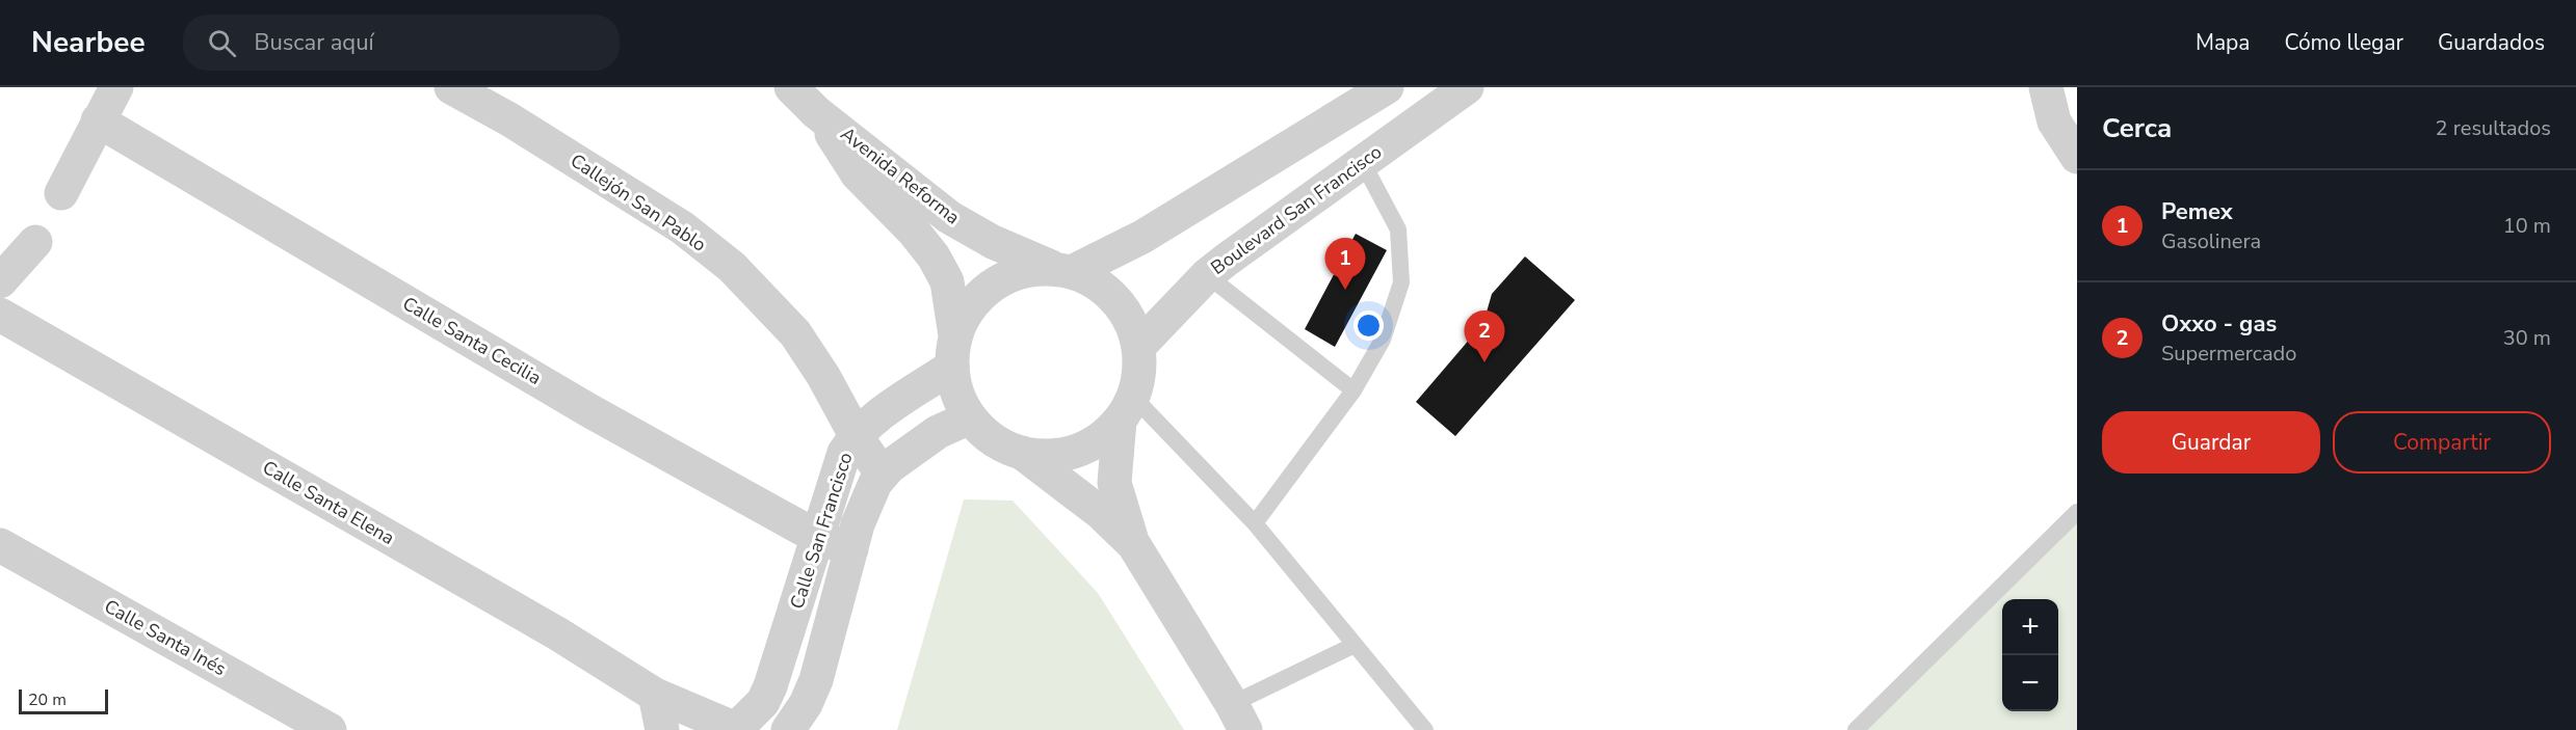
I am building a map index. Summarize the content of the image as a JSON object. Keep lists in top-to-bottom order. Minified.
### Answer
{"streets":{"street":["Avenida Reforma","Callejón San Pablo","Boulevard San Francisco","Calle Santa Cecilia","Calle Santa Elena","Calle San Francisco","Calle Santa Inés"]},"crossings":[["Avenida Reforma","Boulevard San Francisco"],["Avenida Reforma","Calle San Francisco"],["Callejón San Pablo","Calle San Francisco"],["Boulevard San Francisco","Calle San Francisco"],["Calle Santa Cecilia","Calle San Francisco"],["Calle Santa Elena","Calle San Francisco"]],"scale_bar":"20 m","page":{"header":"Nearbee","search":"Buscar aquí","nav":["Mapa","Cómo llegar","Guardados"],"heading":["Cerca","2 resultados"],"list":[{"mark":"1","name":"Pemex","note":"Gasolinera","value":"10 m"},{"mark":"2","name":"Oxxo - gas","note":"Supermercado","value":"30 m"}],"pins":["1","2"],"buttons":["Guardar","Compartir"],"map_buttons":["+","−"],"scale":"20 m"}}
